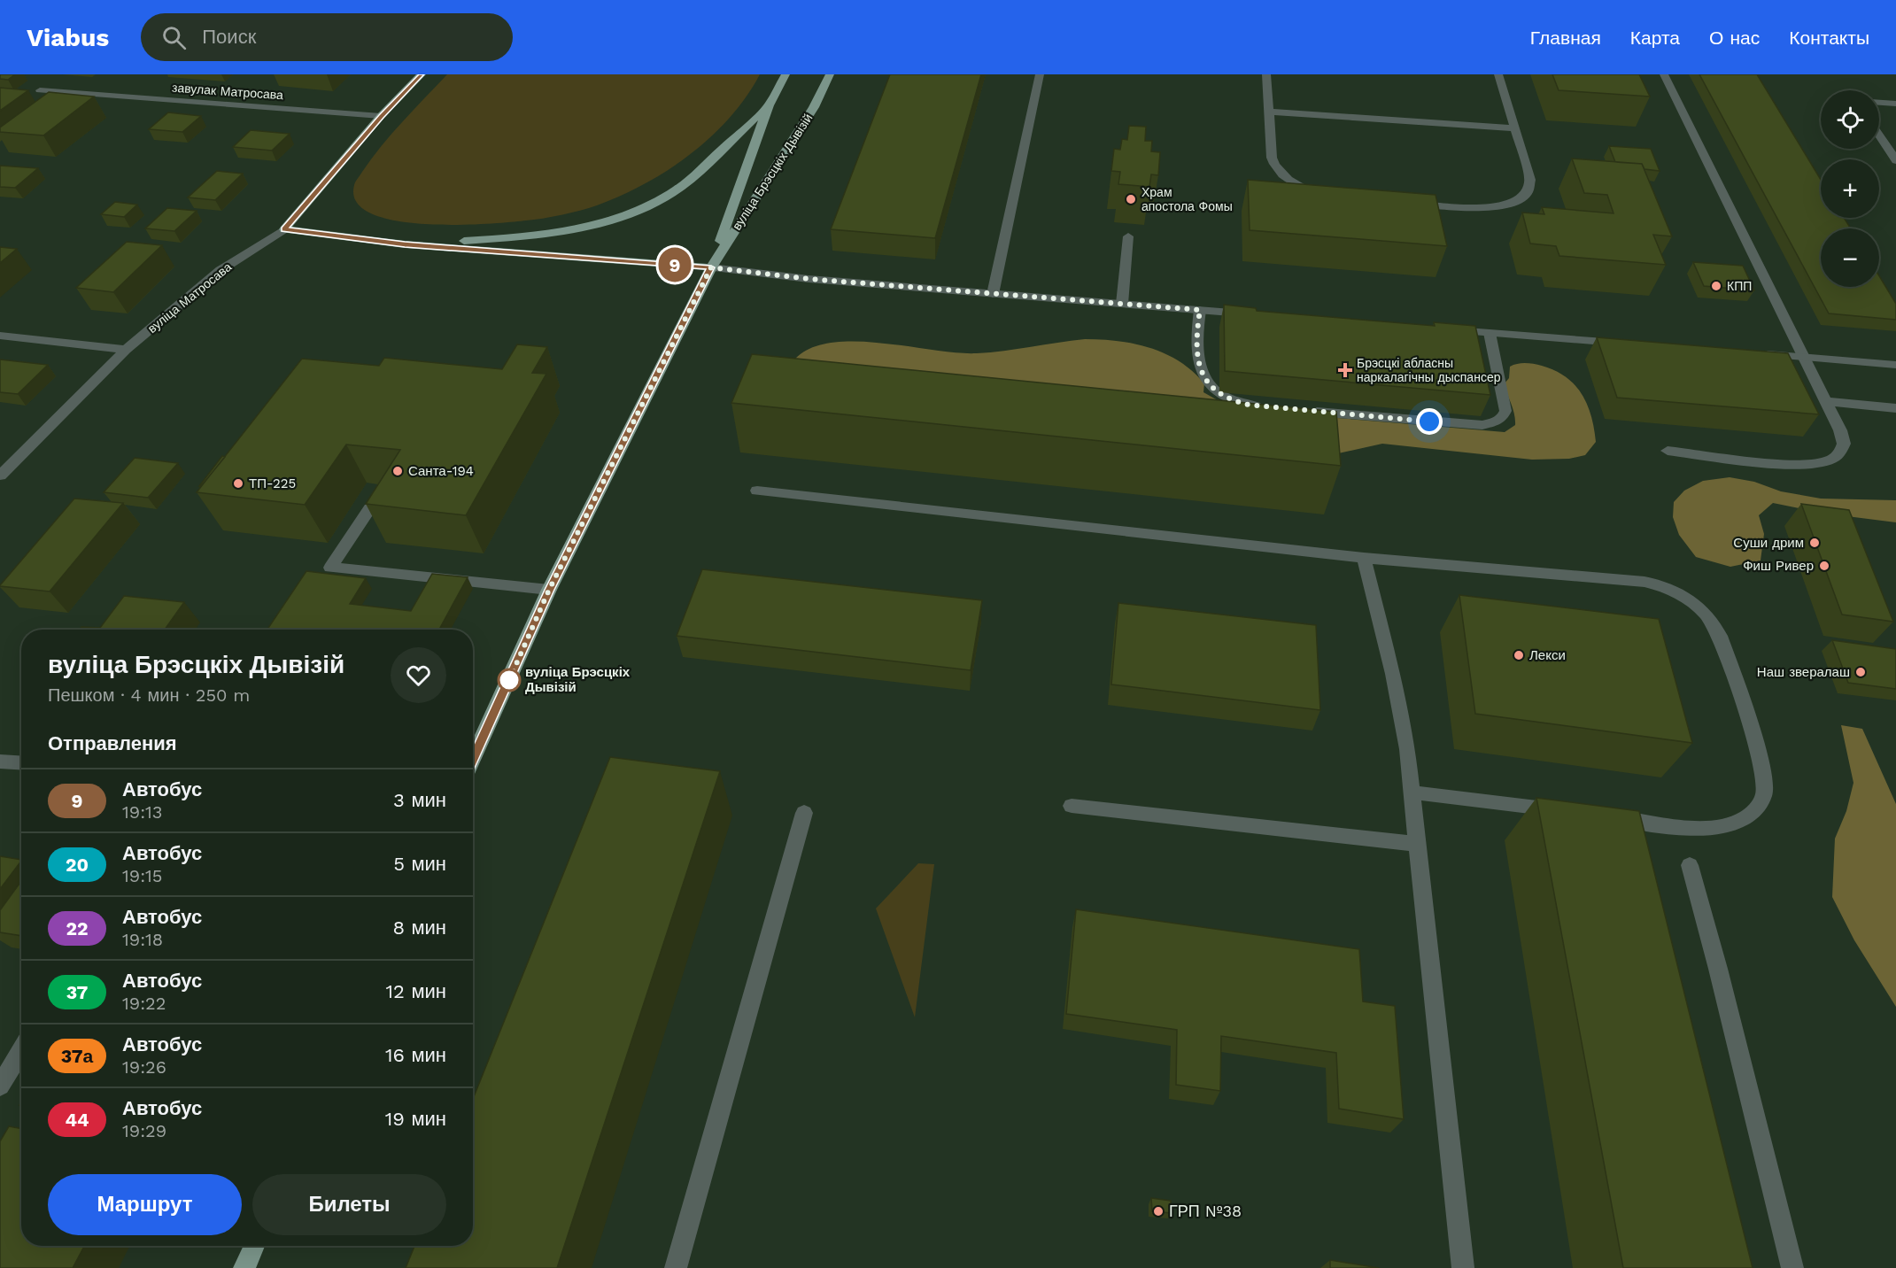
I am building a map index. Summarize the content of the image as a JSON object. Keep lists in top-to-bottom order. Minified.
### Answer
{"streets":{"main road":["вуліца Брэсцкіх Дывізій","вуліца Матросава"],"street":["завулак Матросава"]},"crossings":[["завулак Матросава","вуліца Матросава"]],"places":{"other":["Храм апостола Фомы","КПП","Санта-194","ТП-225","Суши дрим","Фиш Ривер","Лекси","Наш звералаш","вуліца Брэсцкіх Дывізій","ГРП №38"],"health":["Брэсцкі абласны наркалагічны дыспансер"]},"lines":["bus line 9"],"page":{"header":"Viabus","search":"Поиск","nav":["Главная","Карта","О нас","Контакты"],"on_map":"9","map_buttons":["+","−"],"heading":[["вуліца Брэсцкіх Дывізій","Пешком · 4 мин · 250 m"],"Отправления"],"list":[{"mark":"9","name":"Автобус","note":"19:13","value":"3 мин"},{"mark":"20","name":"Автобус","note":"19:15","value":"5 мин"},{"mark":"22","name":"Автобус","note":"19:18","value":"8 мин"},{"mark":"37","name":"Автобус","note":"19:22","value":"12 мин"},{"mark":"37а","name":"Автобус","note":"19:26","value":"16 мин"},{"mark":"44","name":"Автобус","note":"19:29","value":"19 мин"}],"buttons":["Маршрут","Билеты"]}}
